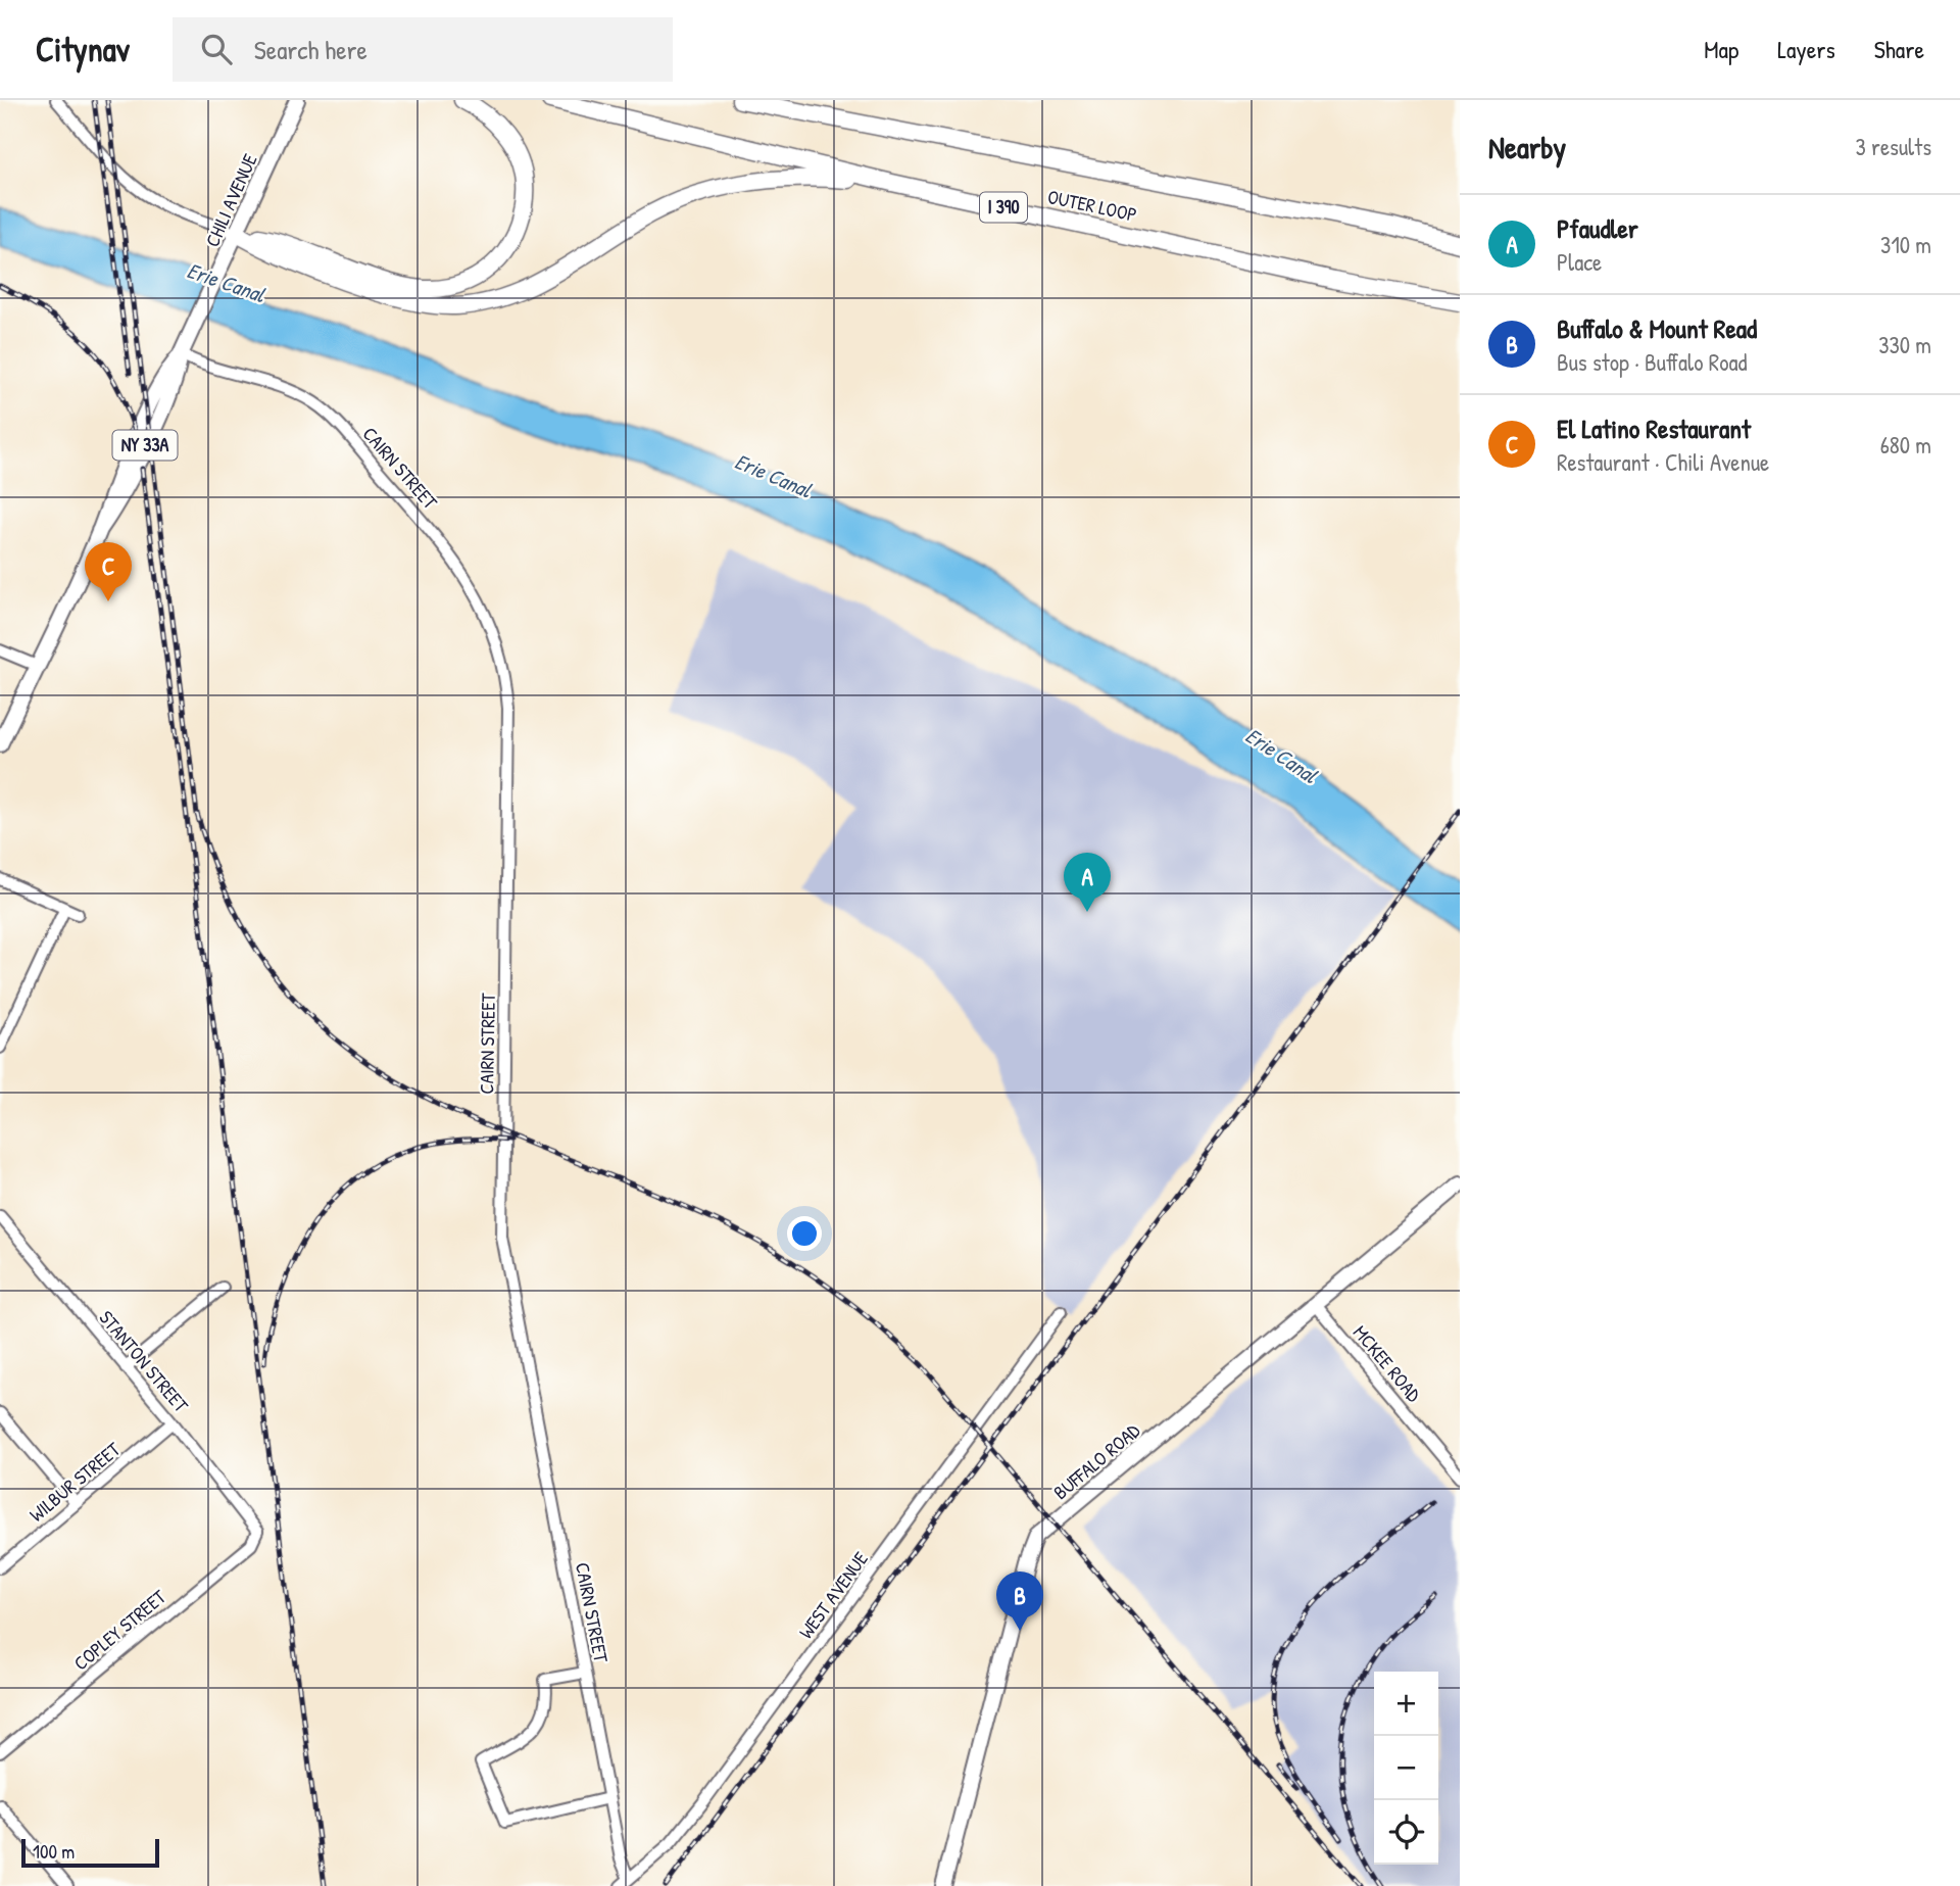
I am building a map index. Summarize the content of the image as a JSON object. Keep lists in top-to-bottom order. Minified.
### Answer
{"streets":{"highway":["OUTER LOOP","I 390"],"main road":["CHILI AVENUE","NY 33A","BUFFALO ROAD"],"street":["CAIRN STREET","STANTON STREET","MCKEE ROAD","WILBUR STREET","WEST AVENUE","COPLEY STREET"]},"crossings":[["CHILI AVENUE","CAIRN STREET"],["CAIRN STREET","WEST AVENUE"],["STANTON STREET","WILBUR STREET"],["STANTON STREET","COPLEY STREET"],["MCKEE ROAD","BUFFALO ROAD"]],"water":["Erie Canal"],"scale_bar":"100 m","page":{"header":"Citynav","search":"Search here","nav":["Map","Layers","Share"],"heading":["Nearby","3 results"],"list":[{"mark":"A","name":"Pfaudler","note":"Place","value":"310 m"},{"mark":"B","name":"Buffalo & Mount Read","note":"Bus stop · Buffalo Road","value":"330 m"},{"mark":"C","name":"El Latino Restaurant","note":"Restaurant · Chili Avenue","value":"680 m"}],"pins":["C","A","B"],"map_buttons":["+","−"],"scale":"100 m"}}
